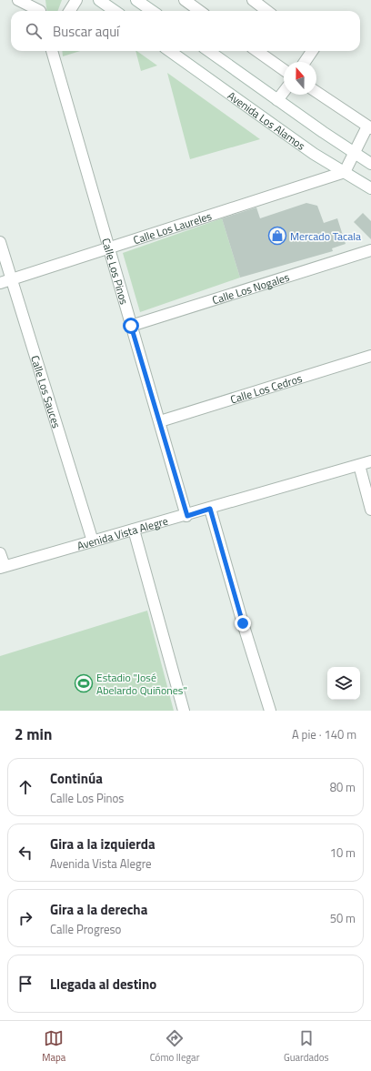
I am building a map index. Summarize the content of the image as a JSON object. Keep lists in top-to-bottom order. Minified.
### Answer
{"streets":{"street":["Avenida Los Alamos","Calle Los Laureles","Calle Los Pinos","Calle Los Nogales","Calle Los Cedros","Calle Los Sauces","Avenida Vista Alegre"]},"crossings":[["Avenida Los Alamos","Calle Los Laureles"],["Calle Los Laureles","Calle Los Pinos"],["Calle Los Laureles","Calle Los Sauces"],["Calle Los Pinos","Calle Los Nogales"],["Calle Los Pinos","Calle Los Cedros"],["Calle Los Pinos","Avenida Vista Alegre"],["Calle Los Sauces","Avenida Vista Alegre"]],"places":{"shop":["Mercado Tacala"],"sports":["Estadio \"José Abelardo Quiñones\""]},"north":"top","page":{"search":"Buscar aquí","heading":["2 min","A pie · 140 m"],"list":[["Continúa","Calle Los Pinos","80 m"],["Gira a la izquierda","Avenida Vista Alegre","10 m"],["Gira a la derecha","Calle Progreso","50 m"],"Llegada al destino"],"nav":["Mapa","Cómo llegar","Guardados"]}}
